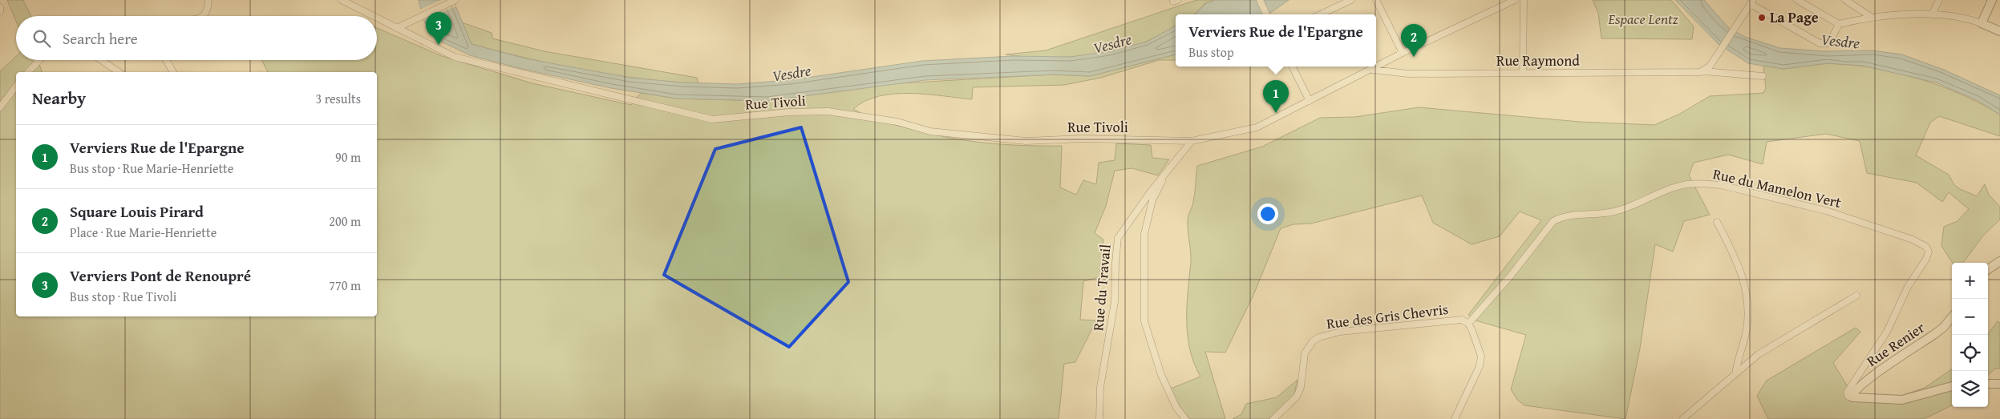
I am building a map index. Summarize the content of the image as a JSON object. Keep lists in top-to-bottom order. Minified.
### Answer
{"streets":{"street":["Rue Raymond","Rue Tivoli","Rue du Mamelon Vert","Rue du Travail","Rue des Gris Chevris","Rue Renier"]},"crossings":[["Rue Raymond","Rue Tivoli"],["Rue du Mamelon Vert","Rue des Gris Chevris"],["Rue du Mamelon Vert","Rue Renier"]],"water":["Vesdre"],"parks":["Espace Lentz"],"places":["La Page"],"page":{"pins":["3","2","1"],"popup":["Verviers Rue de l'Epargne","Bus stop"],"search":"Search here","heading":["Nearby","3 results"],"list":[{"mark":"1","name":"Verviers Rue de l'Epargne","note":"Bus stop · Rue Marie-Henriette","value":"90 m"},{"mark":"2","name":"Square Louis Pirard","note":"Place · Rue Marie-Henriette","value":"200 m"},{"mark":"3","name":"Verviers Pont de Renoupré","note":"Bus stop · Rue Tivoli","value":"770 m"}],"map_buttons":["+","−"]}}
